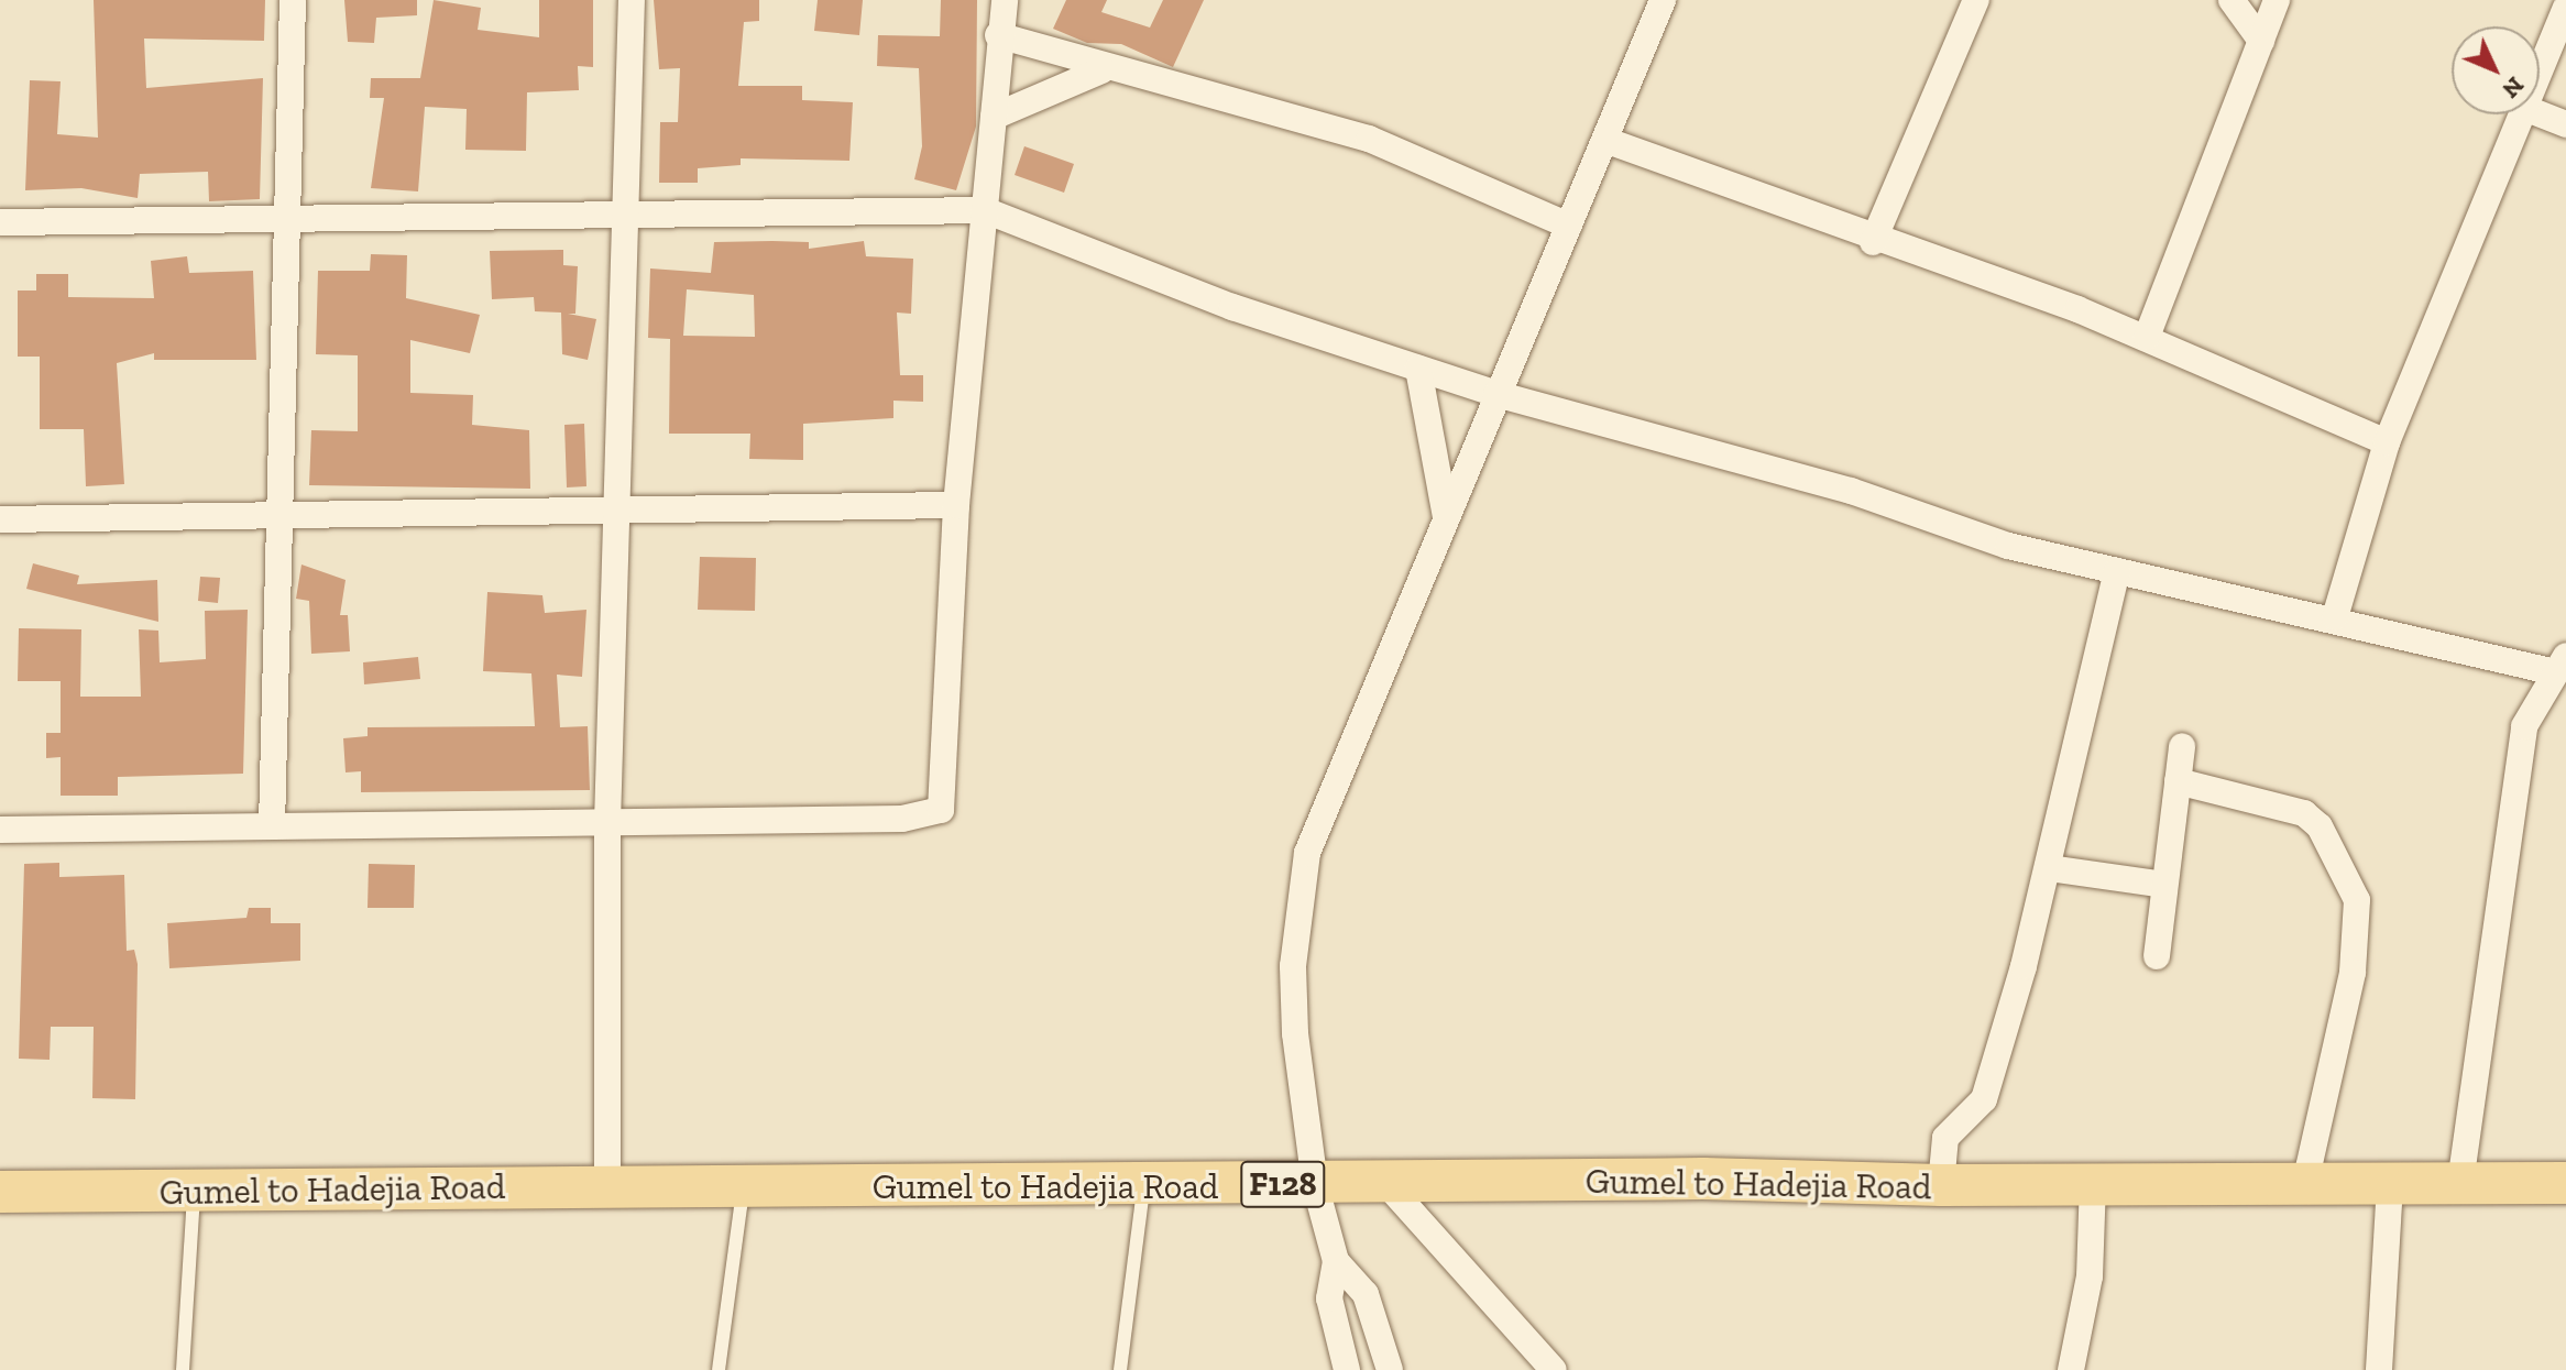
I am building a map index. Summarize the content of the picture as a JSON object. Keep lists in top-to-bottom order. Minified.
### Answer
{"streets":{"main road":["F128","Gumel to Hadejia Road"]},"north":"bottom right"}
